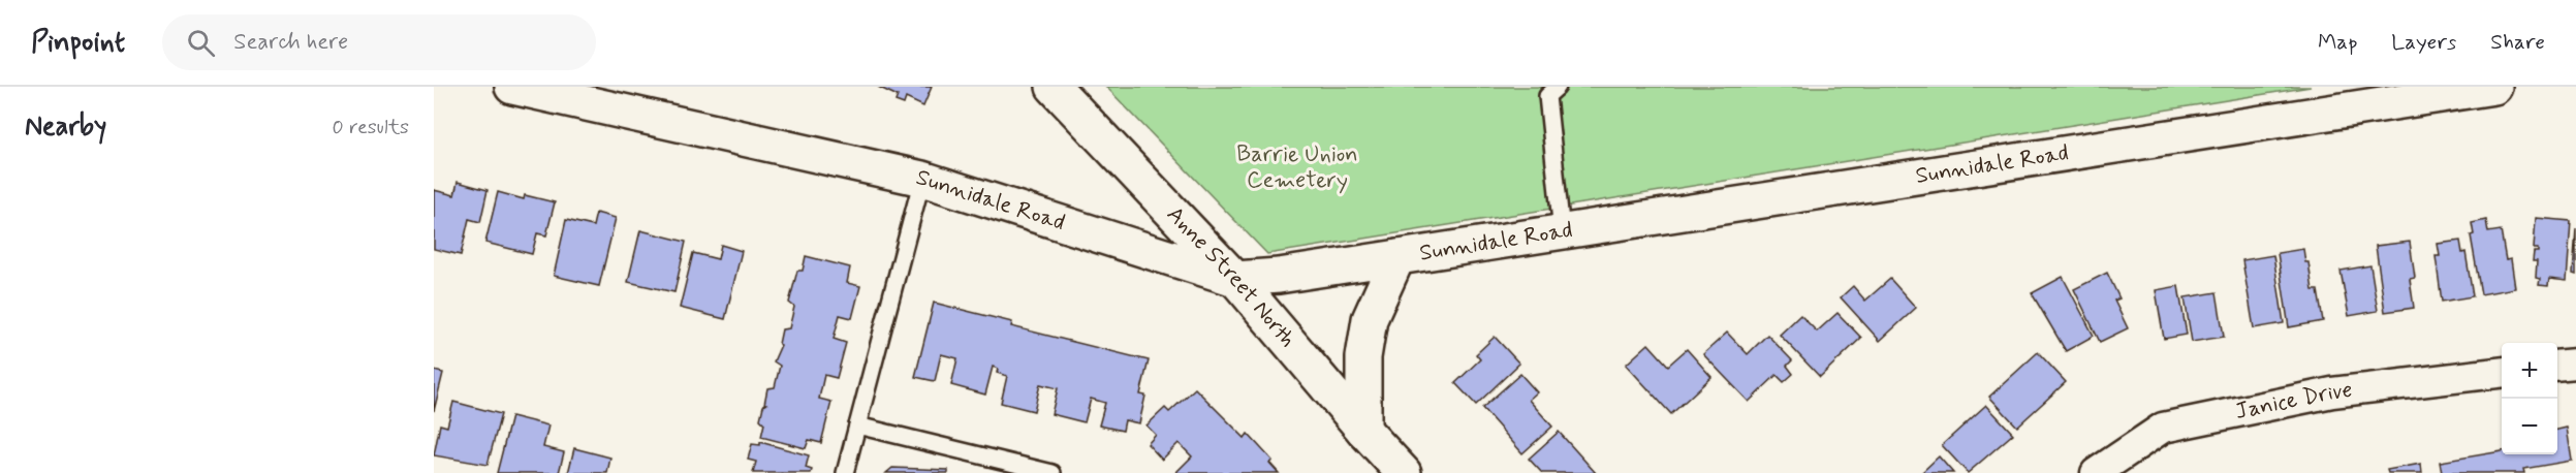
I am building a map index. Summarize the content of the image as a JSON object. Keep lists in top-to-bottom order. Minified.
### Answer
{"streets":{"main road":["Sunnidale Road","Anne Street North"],"street":["Janice Drive"]},"crossings":[["Sunnidale Road","Anne Street North"]],"parks":["Barrie Union Cemetery"],"page":{"header":"Pinpoint","search":"Search here","nav":["Map","Layers","Share"],"heading":["Nearby","0 results"],"map_buttons":["+","−"]}}
